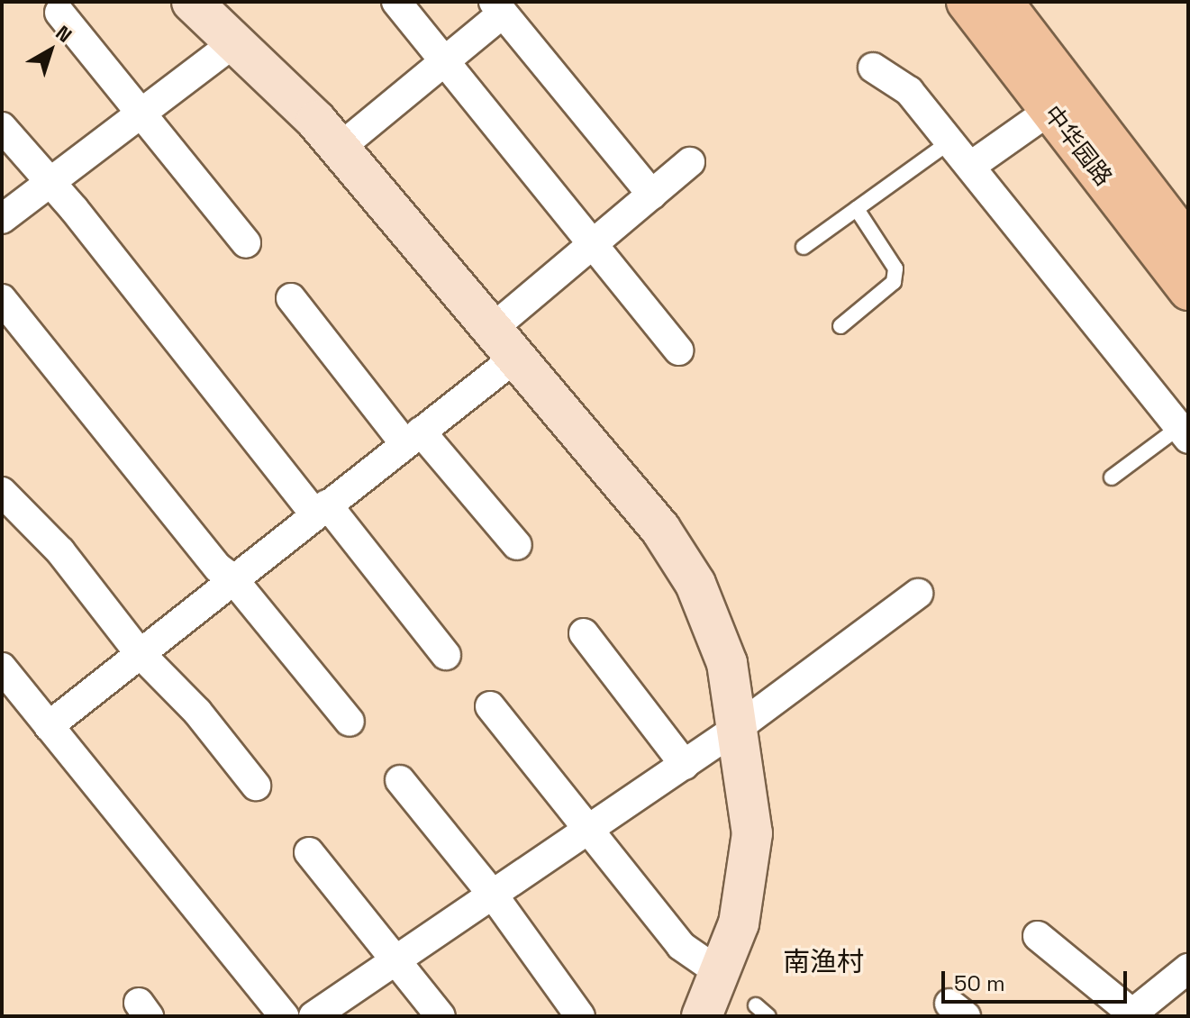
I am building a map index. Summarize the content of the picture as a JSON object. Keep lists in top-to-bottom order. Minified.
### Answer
{"streets":{"main road":["中华园路"]},"districts":["南渔村"],"scale_bar":"50 m","north":"top right"}
